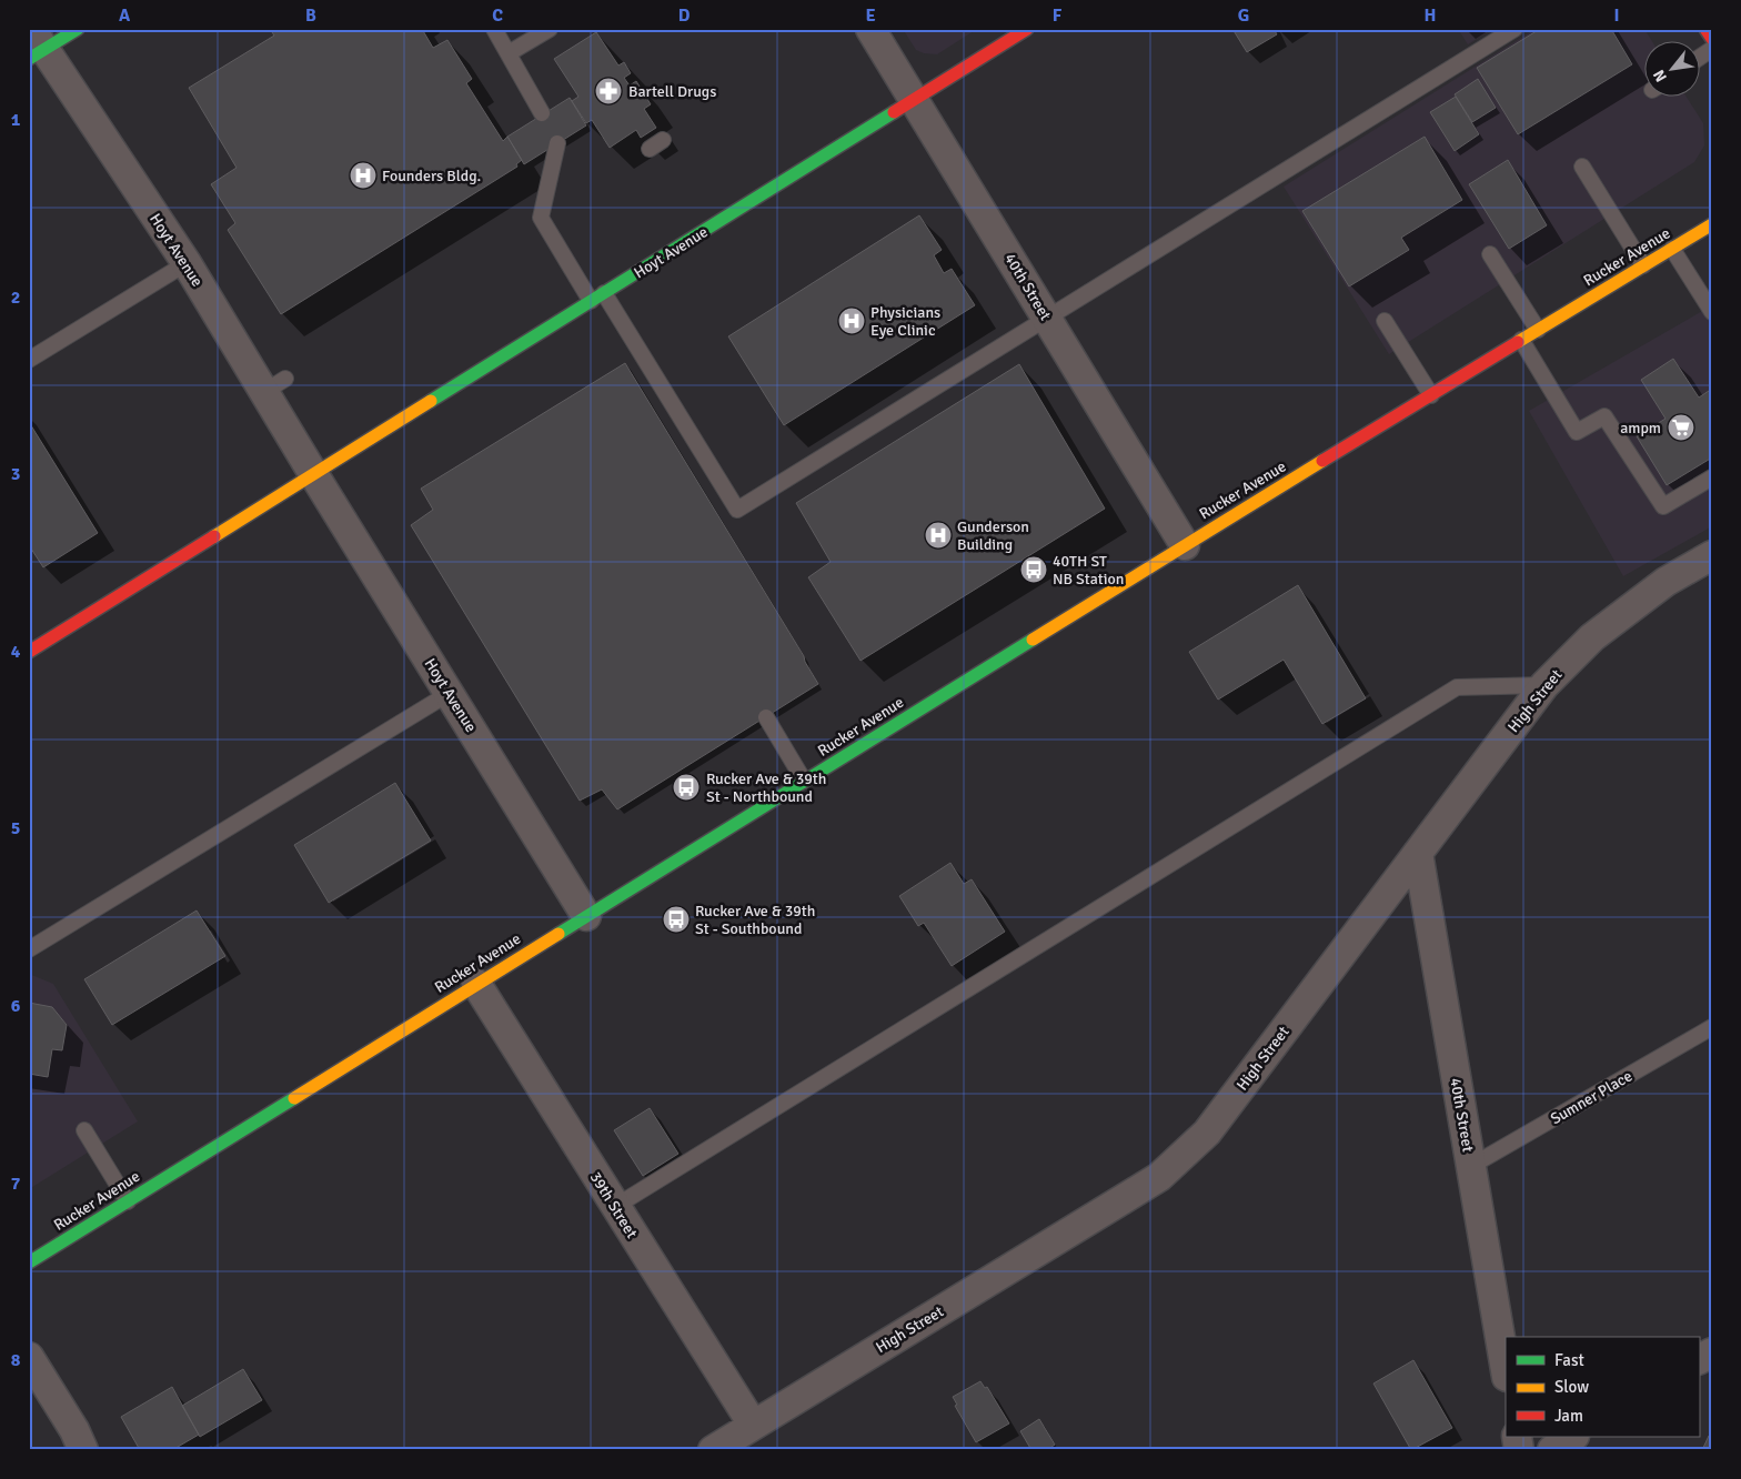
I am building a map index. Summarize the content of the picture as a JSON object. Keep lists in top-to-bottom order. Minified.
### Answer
{"streets":{"main road":["Hoyt Avenue","Rucker Avenue"],"street":["40th Street","High Street","39th Street"],"lane":["Sumner Place"]},"crossings":[["Hoyt Avenue","Rucker Avenue"],["Hoyt Avenue","40th Street"],["Rucker Avenue","40th Street"],["Rucker Avenue","39th Street"],["40th Street","High Street"],["40th Street","Sumner Place"],["High Street","39th Street"]],"places":{"pharmacy":["Bartell Drugs"],"hospital":["Founders Bldg.","Physicians Eye Clinic","Gunderson Building"],"supermarket":["ampm"],"bus stop":["40TH ST NB Station","Rucker Ave & 39th St - Northbound","Rucker Ave & 39th St - Southbound"]},"legend":["Fast","Slow","Jam"],"north":"bottom left","grid":{"columns":["A","B","C","D","E","F","G","H","I"],"rows":["1","2","3","4","5","6","7","8"]}}
